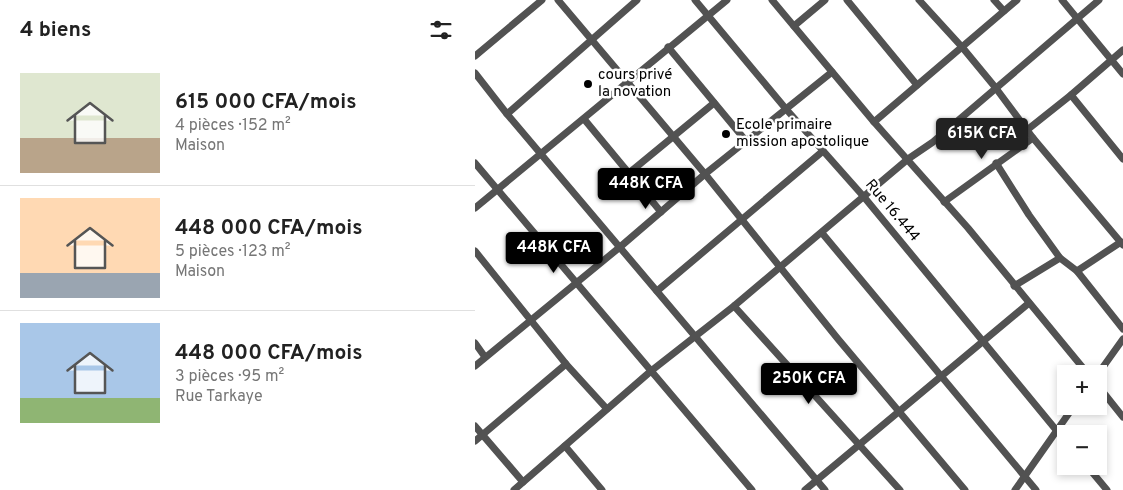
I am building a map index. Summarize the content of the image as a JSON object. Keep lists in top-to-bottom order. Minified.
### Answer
{"streets":{"street":["Rue 16.444"]},"places":["cours privé la novation","Ecole primaire mission apostolique"],"page":{"heading":"4 biens","list":[{"name":"615 000 CFA/mois","note":"4 pièces · 152 m² · Maison"},{"name":"448 000 CFA/mois","note":"5 pièces · 123 m² · Maison"},{"name":"448 000 CFA/mois","note":"3 pièces · 95 m² · Rue Tarkaye"}],"price":["615K CFA","448K CFA","448K CFA","250K CFA"],"map_buttons":["+","−"]}}
